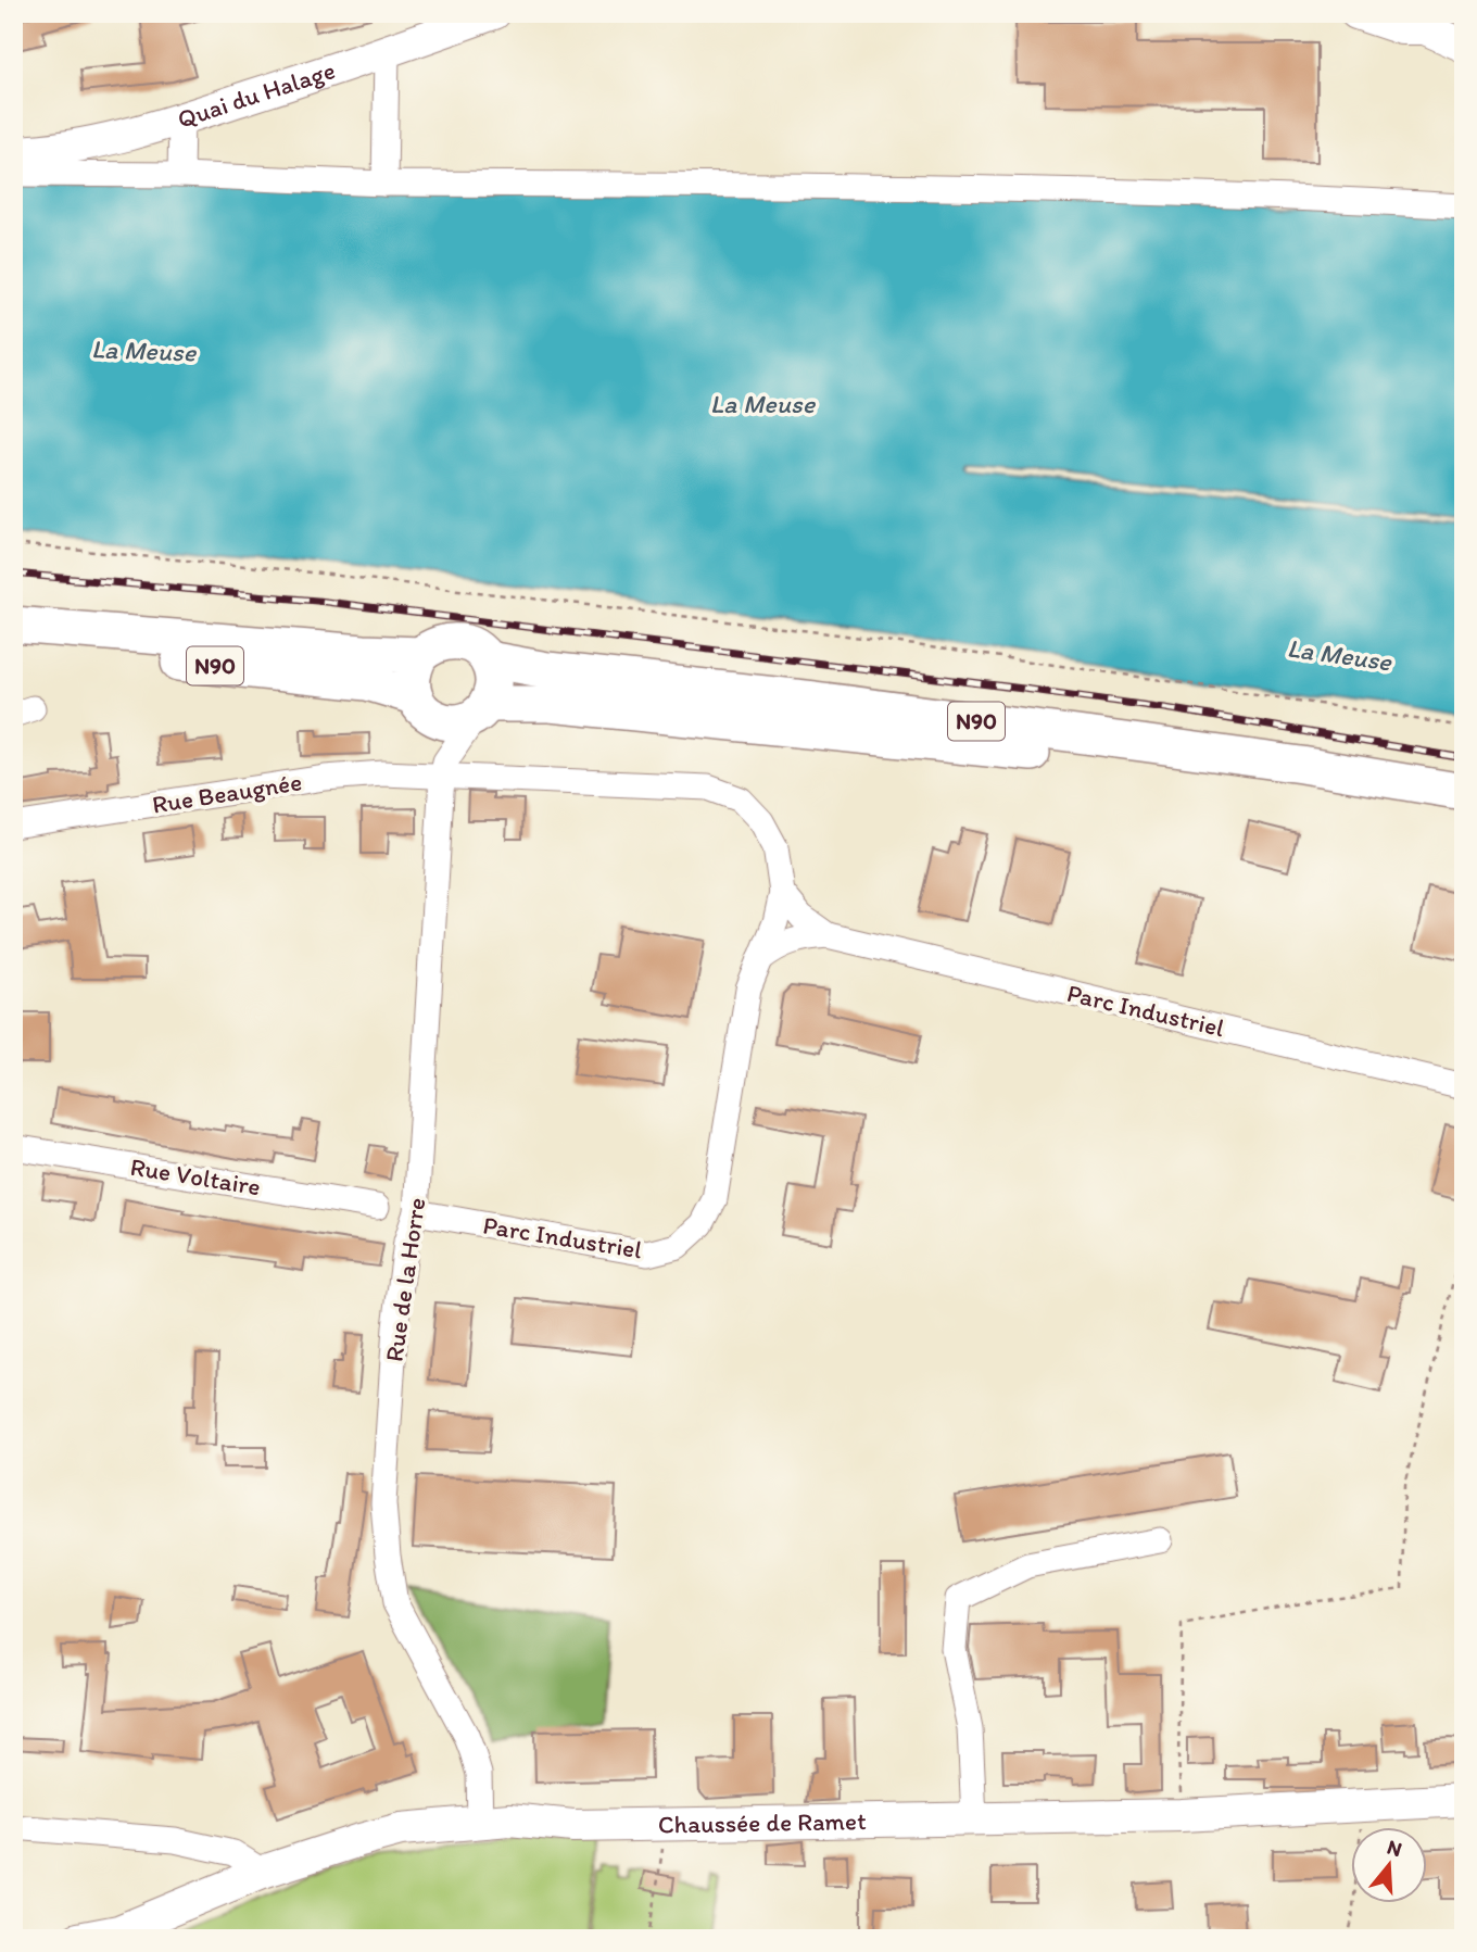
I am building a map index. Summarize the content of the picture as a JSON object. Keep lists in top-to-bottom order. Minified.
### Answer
{"streets":{"highway":["N90"],"main road":["Quai du Halage","Chaussée de Ramet"],"street":["Rue Beaugnée","Parc Industriel","Rue Voltaire","Rue de la Horre"]},"crossings":[["Rue Beaugnée","Parc Industriel"],["Rue Beaugnée","Rue de la Horre"],["Parc Industriel","Rue de la Horre"],["Rue de la Horre","Chaussée de Ramet"]],"water":["La Meuse"],"north":"top"}
